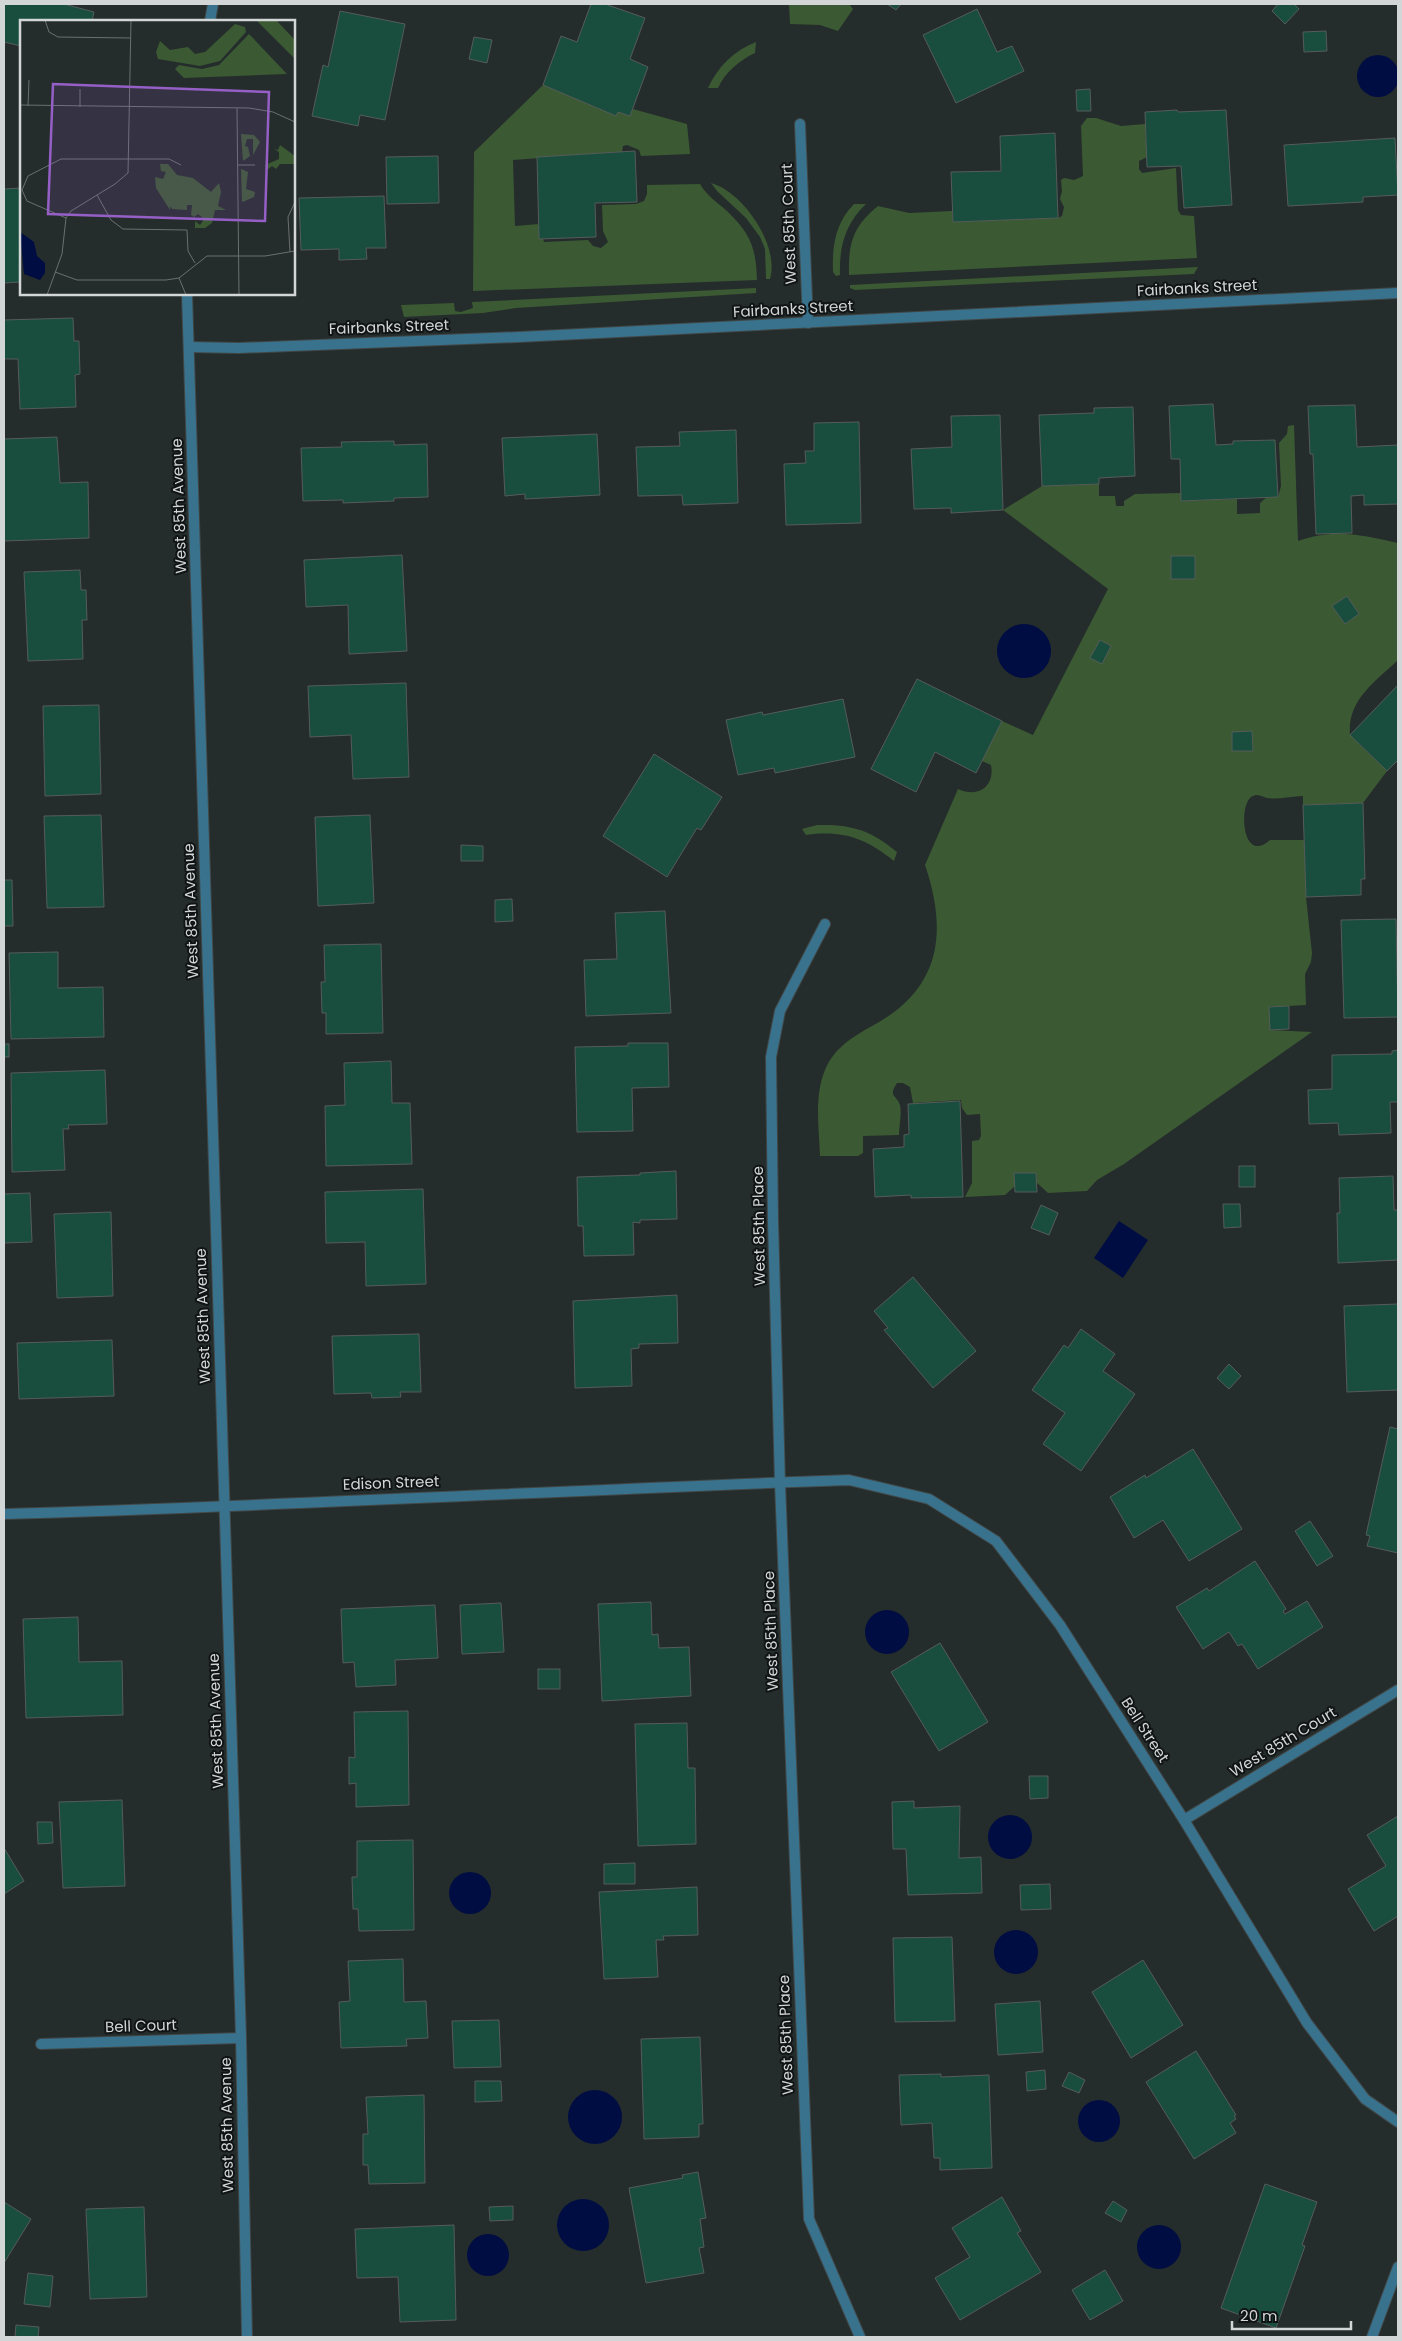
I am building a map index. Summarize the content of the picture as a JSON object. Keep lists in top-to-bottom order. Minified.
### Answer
{"streets":{"street":["West 85th Court","Fairbanks Street","West 85th Avenue","West 85th Place","Edison Street","Bell Street","Bell Court"]},"crossings":[["West 85th Court","Fairbanks Street"],["West 85th Court","Bell Street"],["Fairbanks Street","West 85th Avenue"],["West 85th Avenue","Edison Street"],["West 85th Avenue","Bell Court"],["West 85th Place","Edison Street"],["West 85th Place","Bell Street"],["Edison Street","Bell Street"]],"scale_bar":"20 m"}
